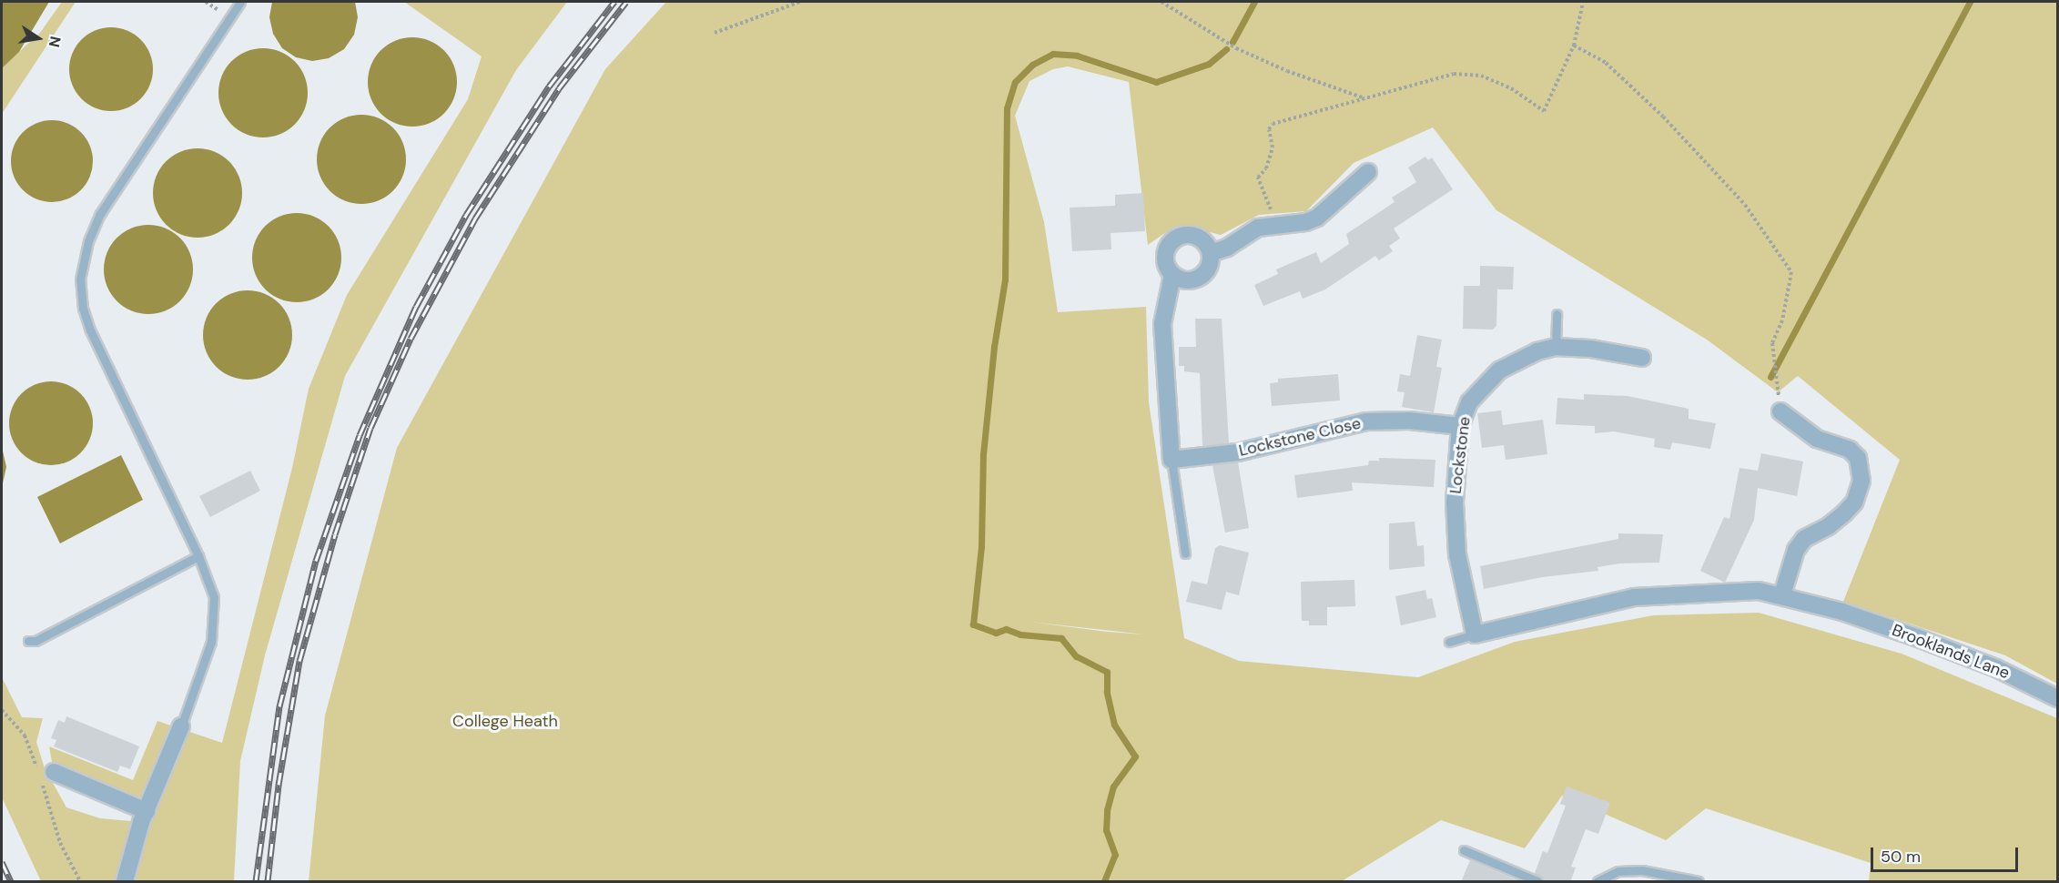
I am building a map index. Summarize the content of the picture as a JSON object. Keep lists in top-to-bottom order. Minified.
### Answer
{"streets":{"street":["Lockstone Close","Lockstone","Brooklands Lane"]},"crossings":[["Lockstone Close","Lockstone"]],"parks":["College Heath"],"scale_bar":"50 m","north":"right"}
